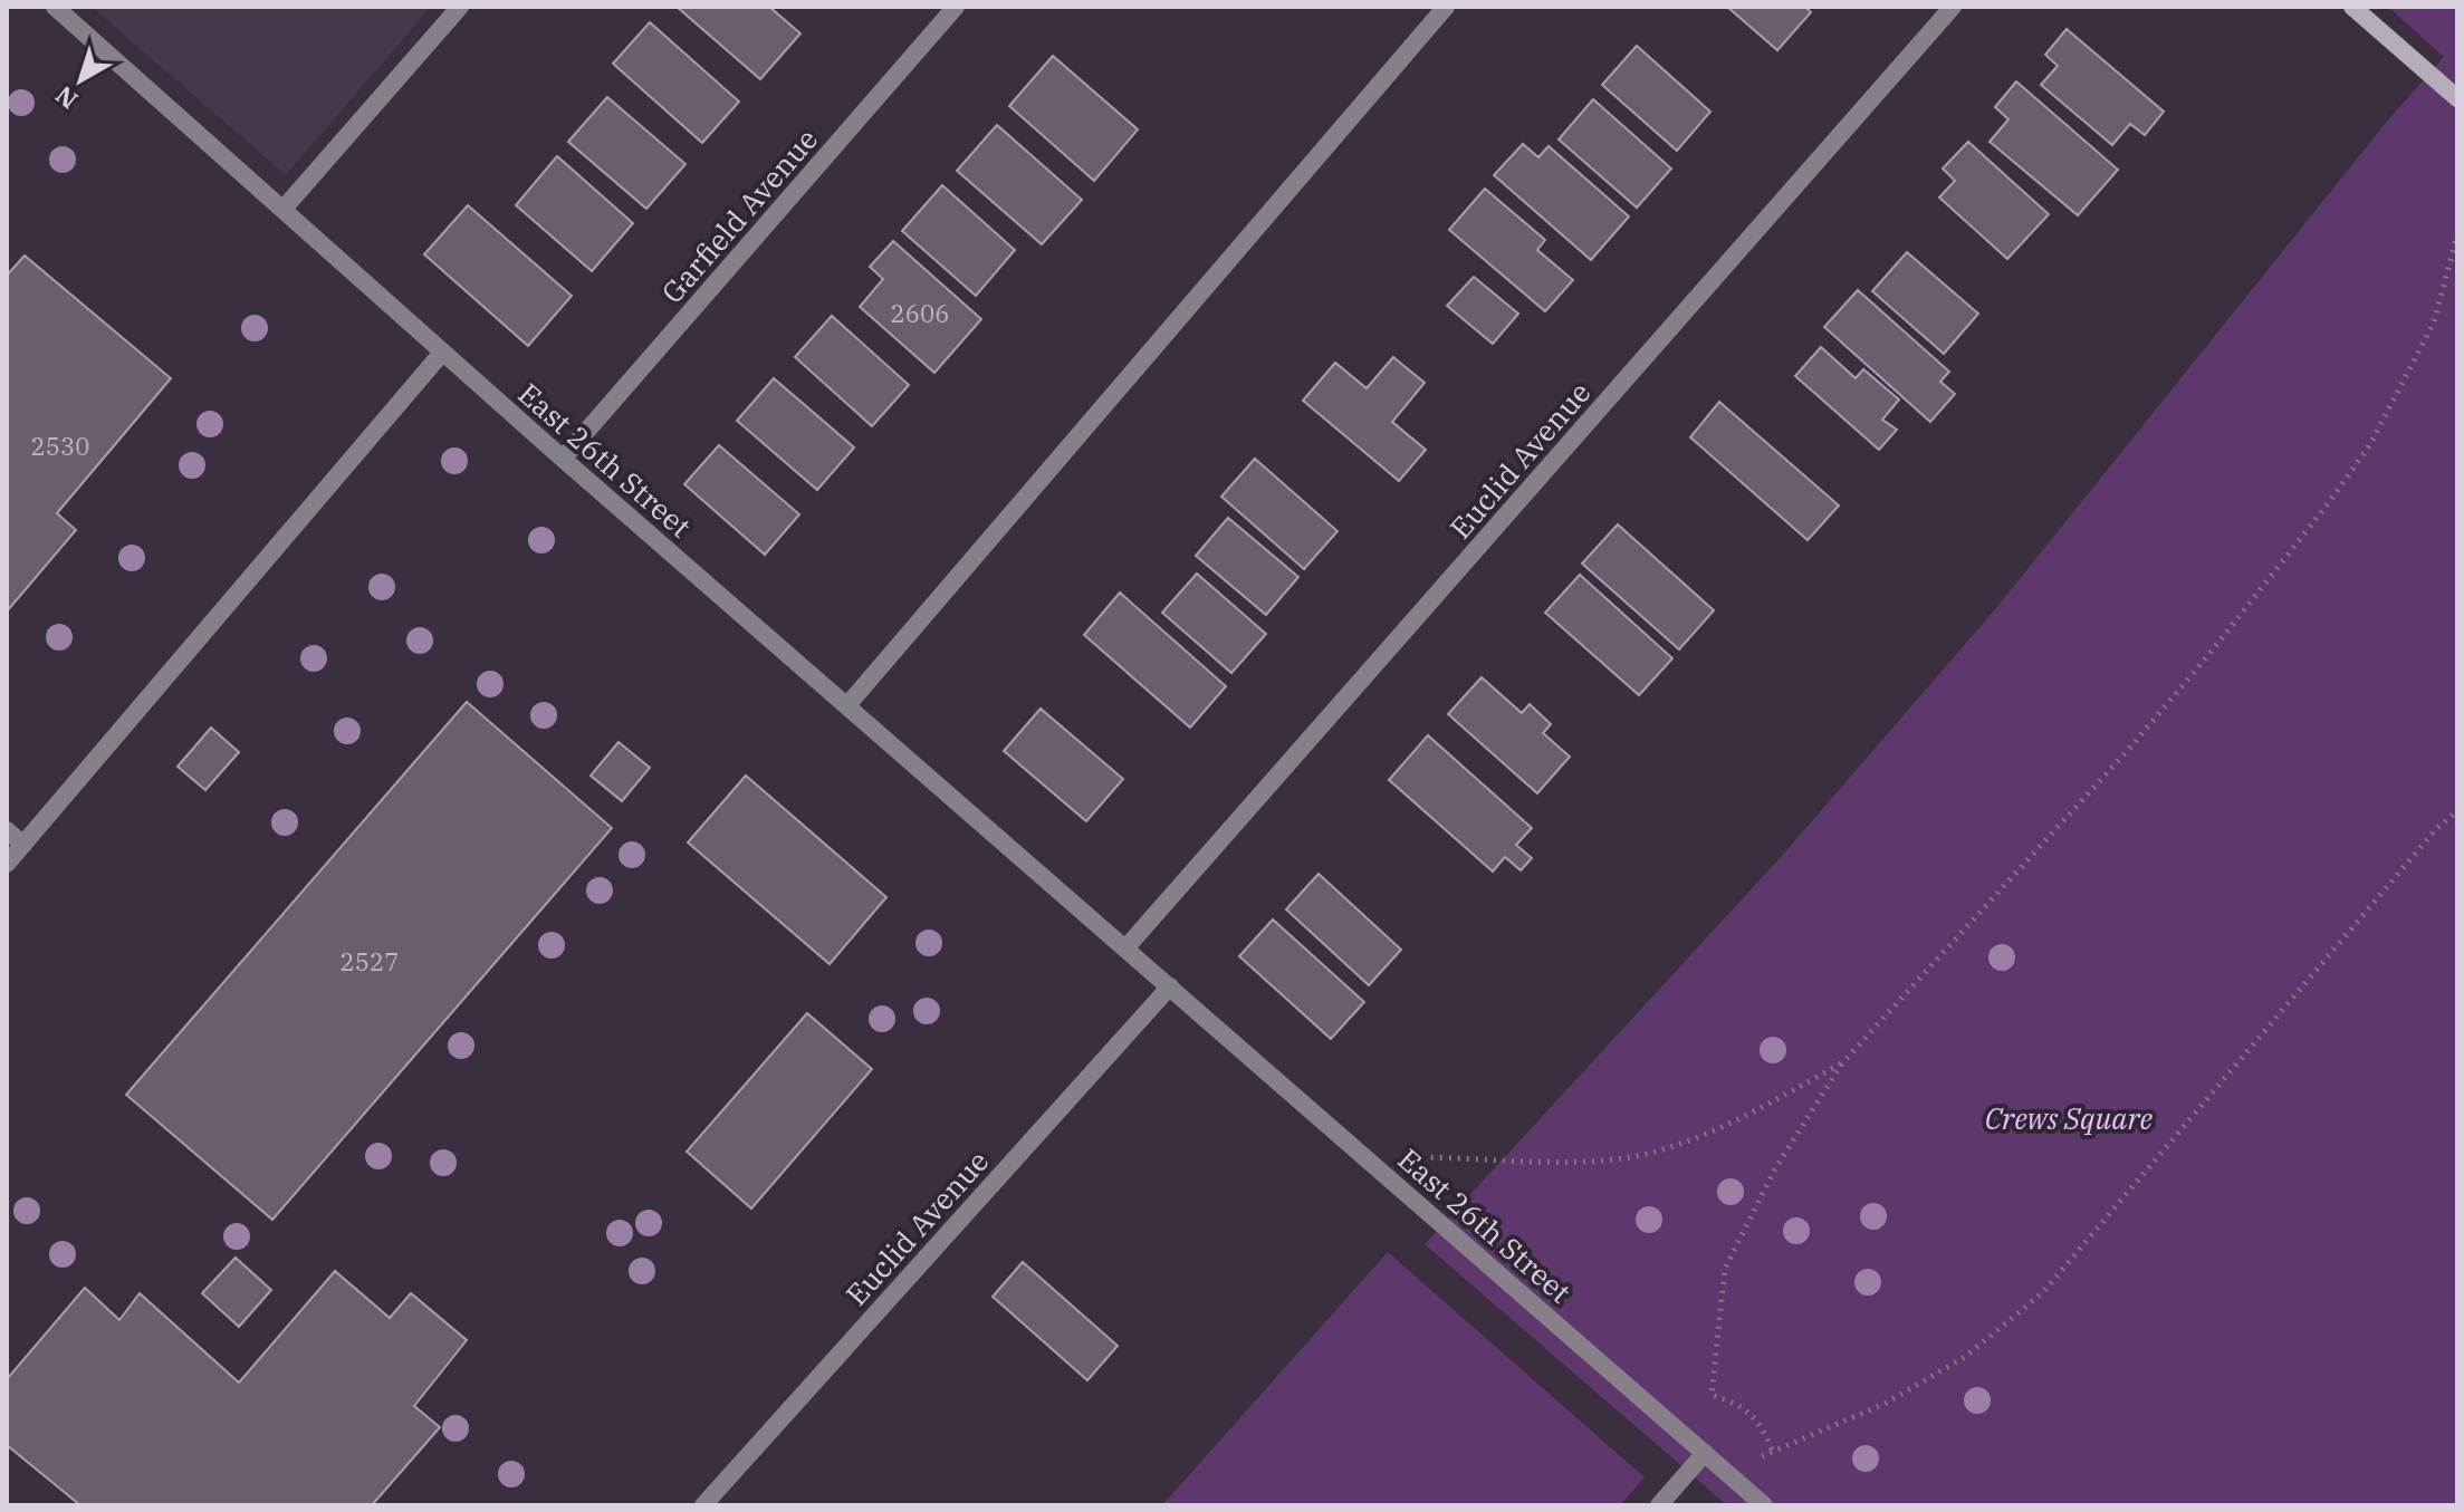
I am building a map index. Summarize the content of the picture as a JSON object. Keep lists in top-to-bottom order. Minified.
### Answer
{"streets":{"street":["Garfield Avenue","East 26th Street","Euclid Avenue"]},"crossings":[["Garfield Avenue","East 26th Street"],["East 26th Street","Euclid Avenue"]],"parks":["Crews Square"],"house_numbers":["2606","2530","2527"],"north":"bottom left"}
